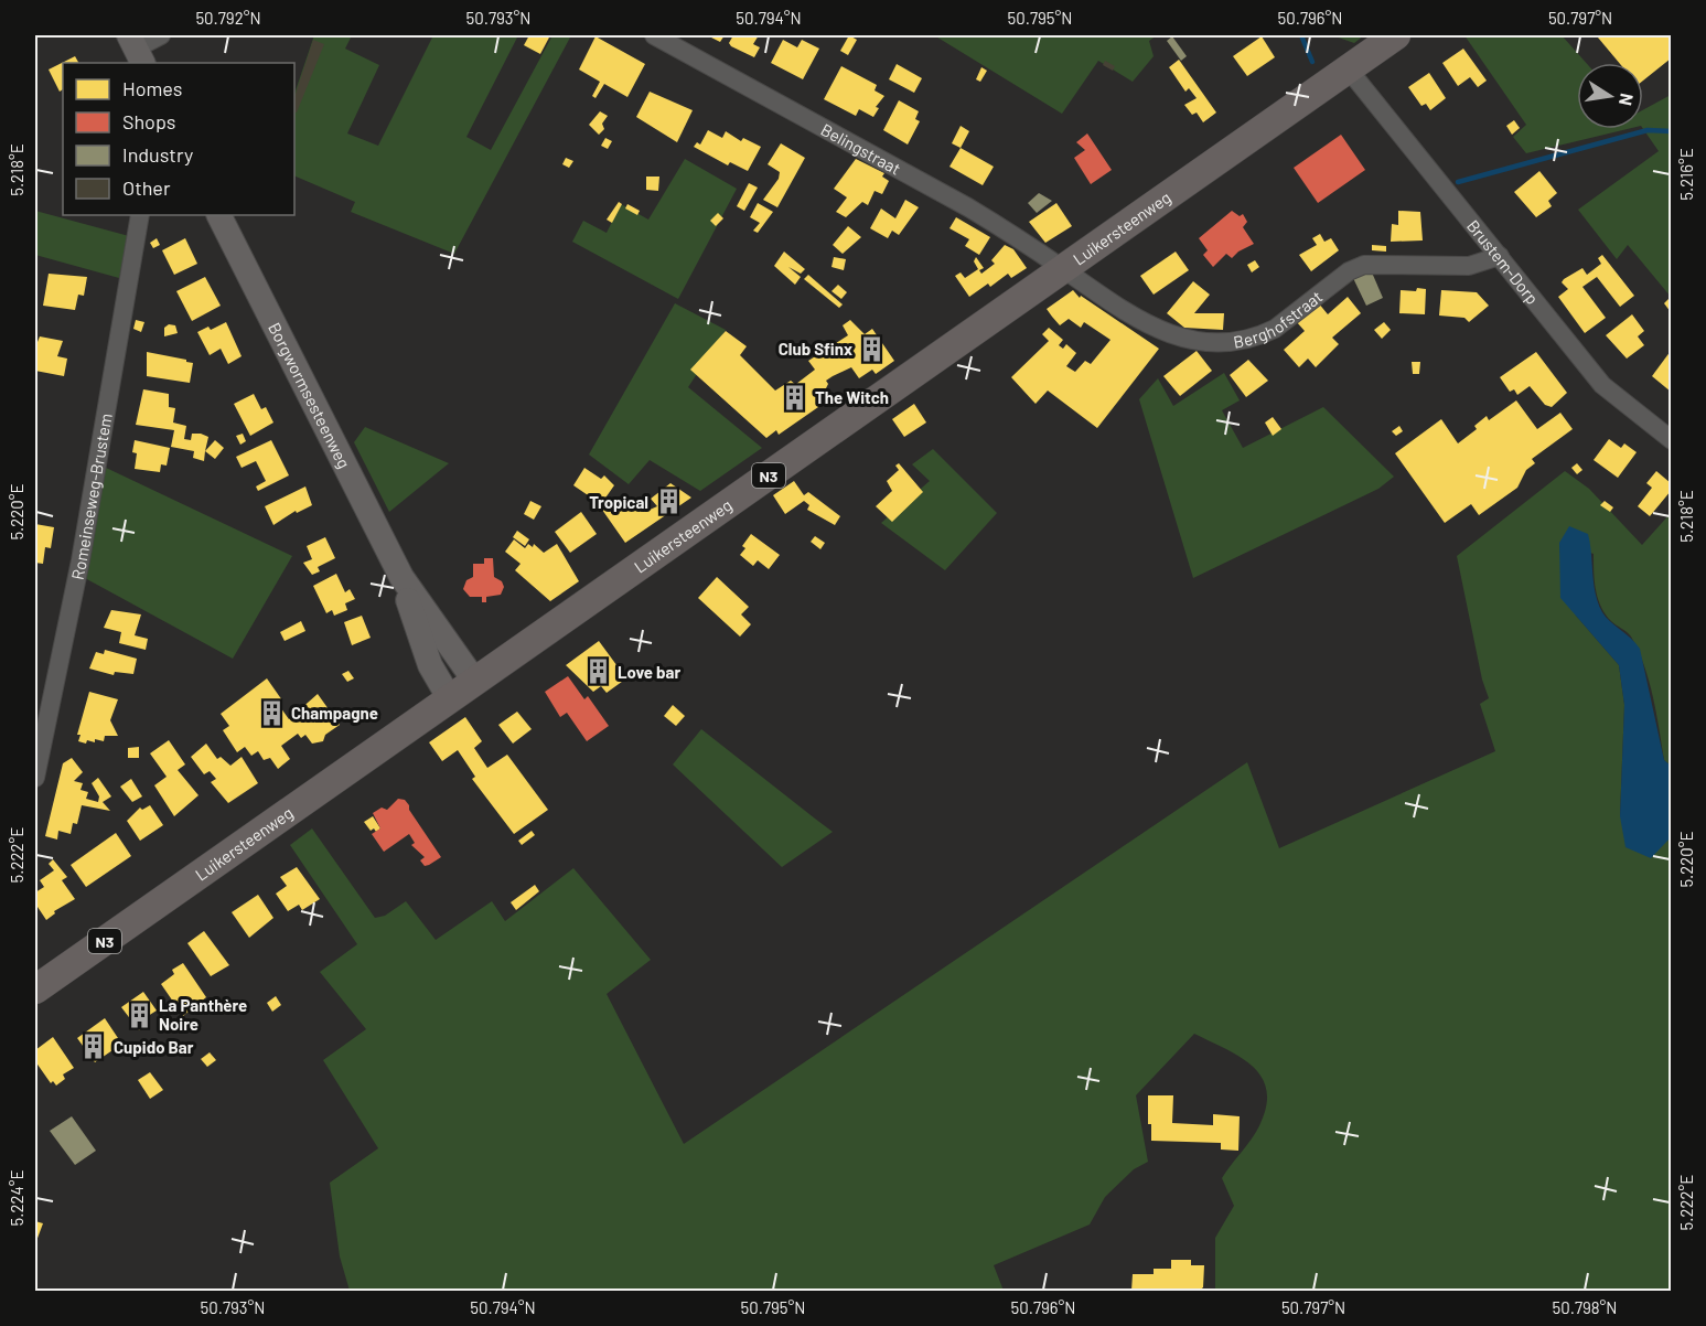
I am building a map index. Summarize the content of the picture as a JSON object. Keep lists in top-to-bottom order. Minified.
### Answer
{"streets":{"main road":["Luikersteenweg","Borgwormsesteenweg","N3"],"street":["Belingstraat","Brustem-Dorp","Berghofstraat","Romeinseweg-Brustem"]},"crossings":[["Belingstraat","Luikersteenweg"],["Belingstraat","Berghofstraat"],["Luikersteenweg","Brustem-Dorp"],["Luikersteenweg","Berghofstraat"],["Luikersteenweg","Borgwormsesteenweg"],["Brustem-Dorp","Berghofstraat"]],"places":{"building":["Club Sfinx","The Witch","Tropical","Love bar","Champagne","La Panthère Noire","Cupido Bar"]},"legend":["Homes","Shops","Industry","Other"],"north":"right","coordinates":["50.792°N","50.793°N","50.794°N","50.795°N","50.796°N","50.797°N","5.218°E","5.216°E","5.220°E","5.222°E","5.224°E","50.798°N"]}
